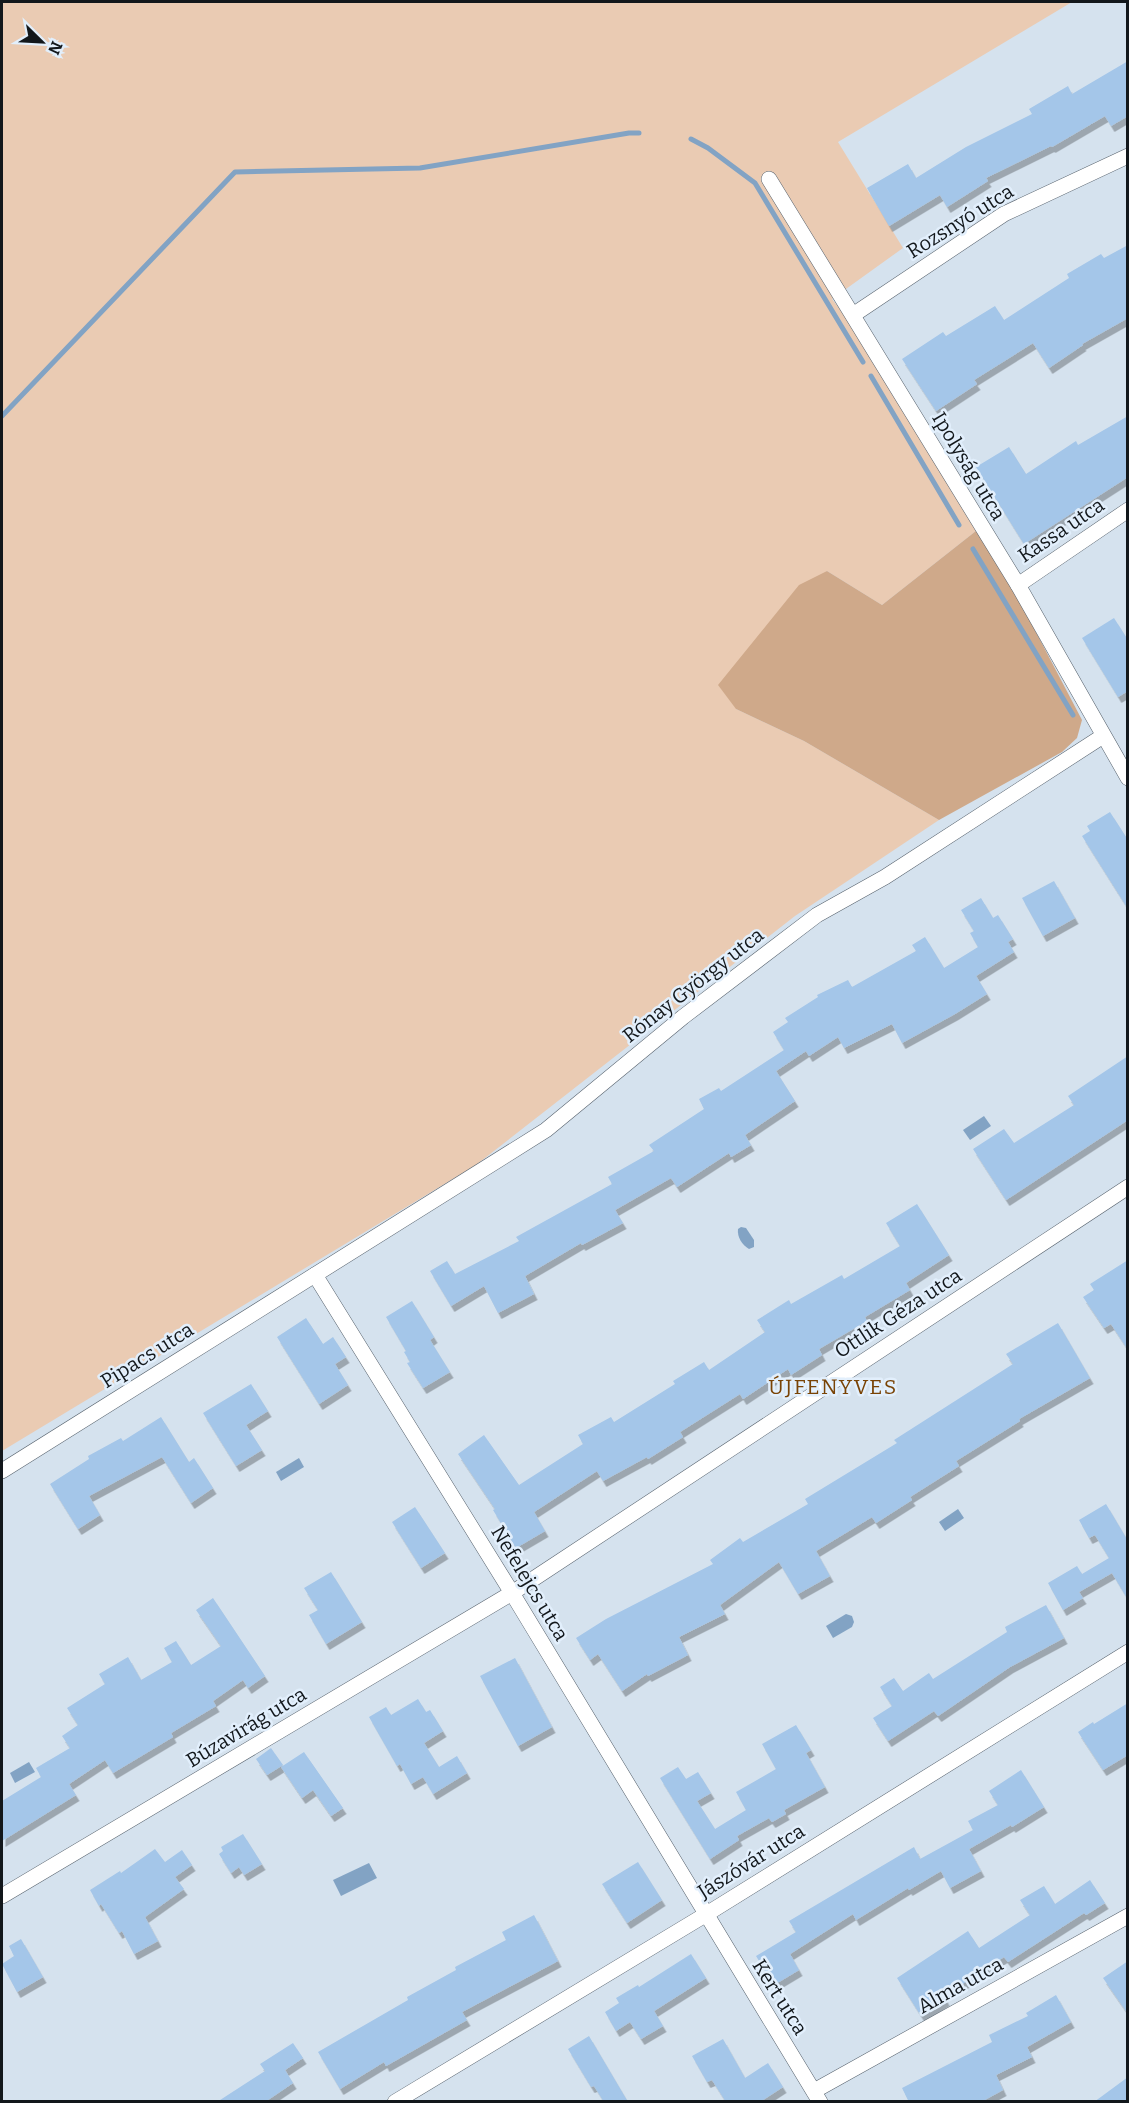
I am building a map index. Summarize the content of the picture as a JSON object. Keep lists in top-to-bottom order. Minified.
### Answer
{"streets":{"street":["Rozsnyó utca","Ipolyság utca","Kassa utca","Rónay György utca","Ottlik Géza utca","Pipacs utca","Nefelejcs utca","Búzavirág utca","Jászóvár utca","Alma utca","Kert utca"]},"crossings":[["Rozsnyó utca","Ipolyság utca"],["Ipolyság utca","Kassa utca"],["Ipolyság utca","Rónay György utca"],["Rónay György utca","Pipacs utca"],["Rónay György utca","Nefelejcs utca"],["Ottlik Géza utca","Nefelejcs utca"],["Ottlik Géza utca","Búzavirág utca"],["Pipacs utca","Nefelejcs utca"],["Nefelejcs utca","Búzavirág utca"],["Nefelejcs utca","Jászóvár utca"],["Nefelejcs utca","Kert utca"],["Jászóvár utca","Kert utca"],["Alma utca","Kert utca"]],"districts":["ÚJFENYVES"],"north":"bottom right"}
